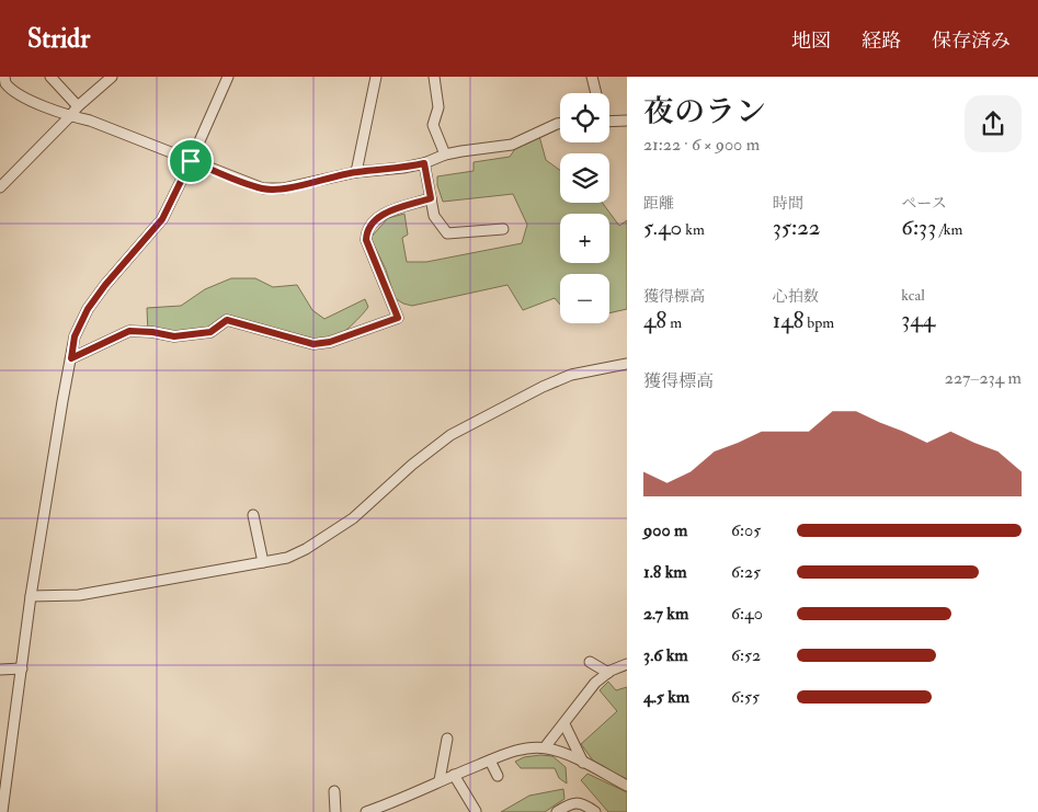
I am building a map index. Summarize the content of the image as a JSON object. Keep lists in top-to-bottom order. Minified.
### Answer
{"page":{"header":"Stridr","nav":["地図","経路","保存済み"],"heading":["夜のラン","21:22 · 6 × 900 m"],"map_buttons":["+","−"],"stats":[["距離","5.40 km"],["時間","35:22"],["ペース","6:33 /km"],["獲得標高","48 m"],["心拍数","148 bpm"],["kcal","344"]],"chart":["獲得標高","227–234 m"],"list":[{"name":"900 m","note":"6:05"},{"name":"1.8 km","note":"6:25"},{"name":"2.7 km","note":"6:40"},{"name":"3.6 km","note":"6:52"},{"name":"4.5 km","note":"6:55"}]}}
